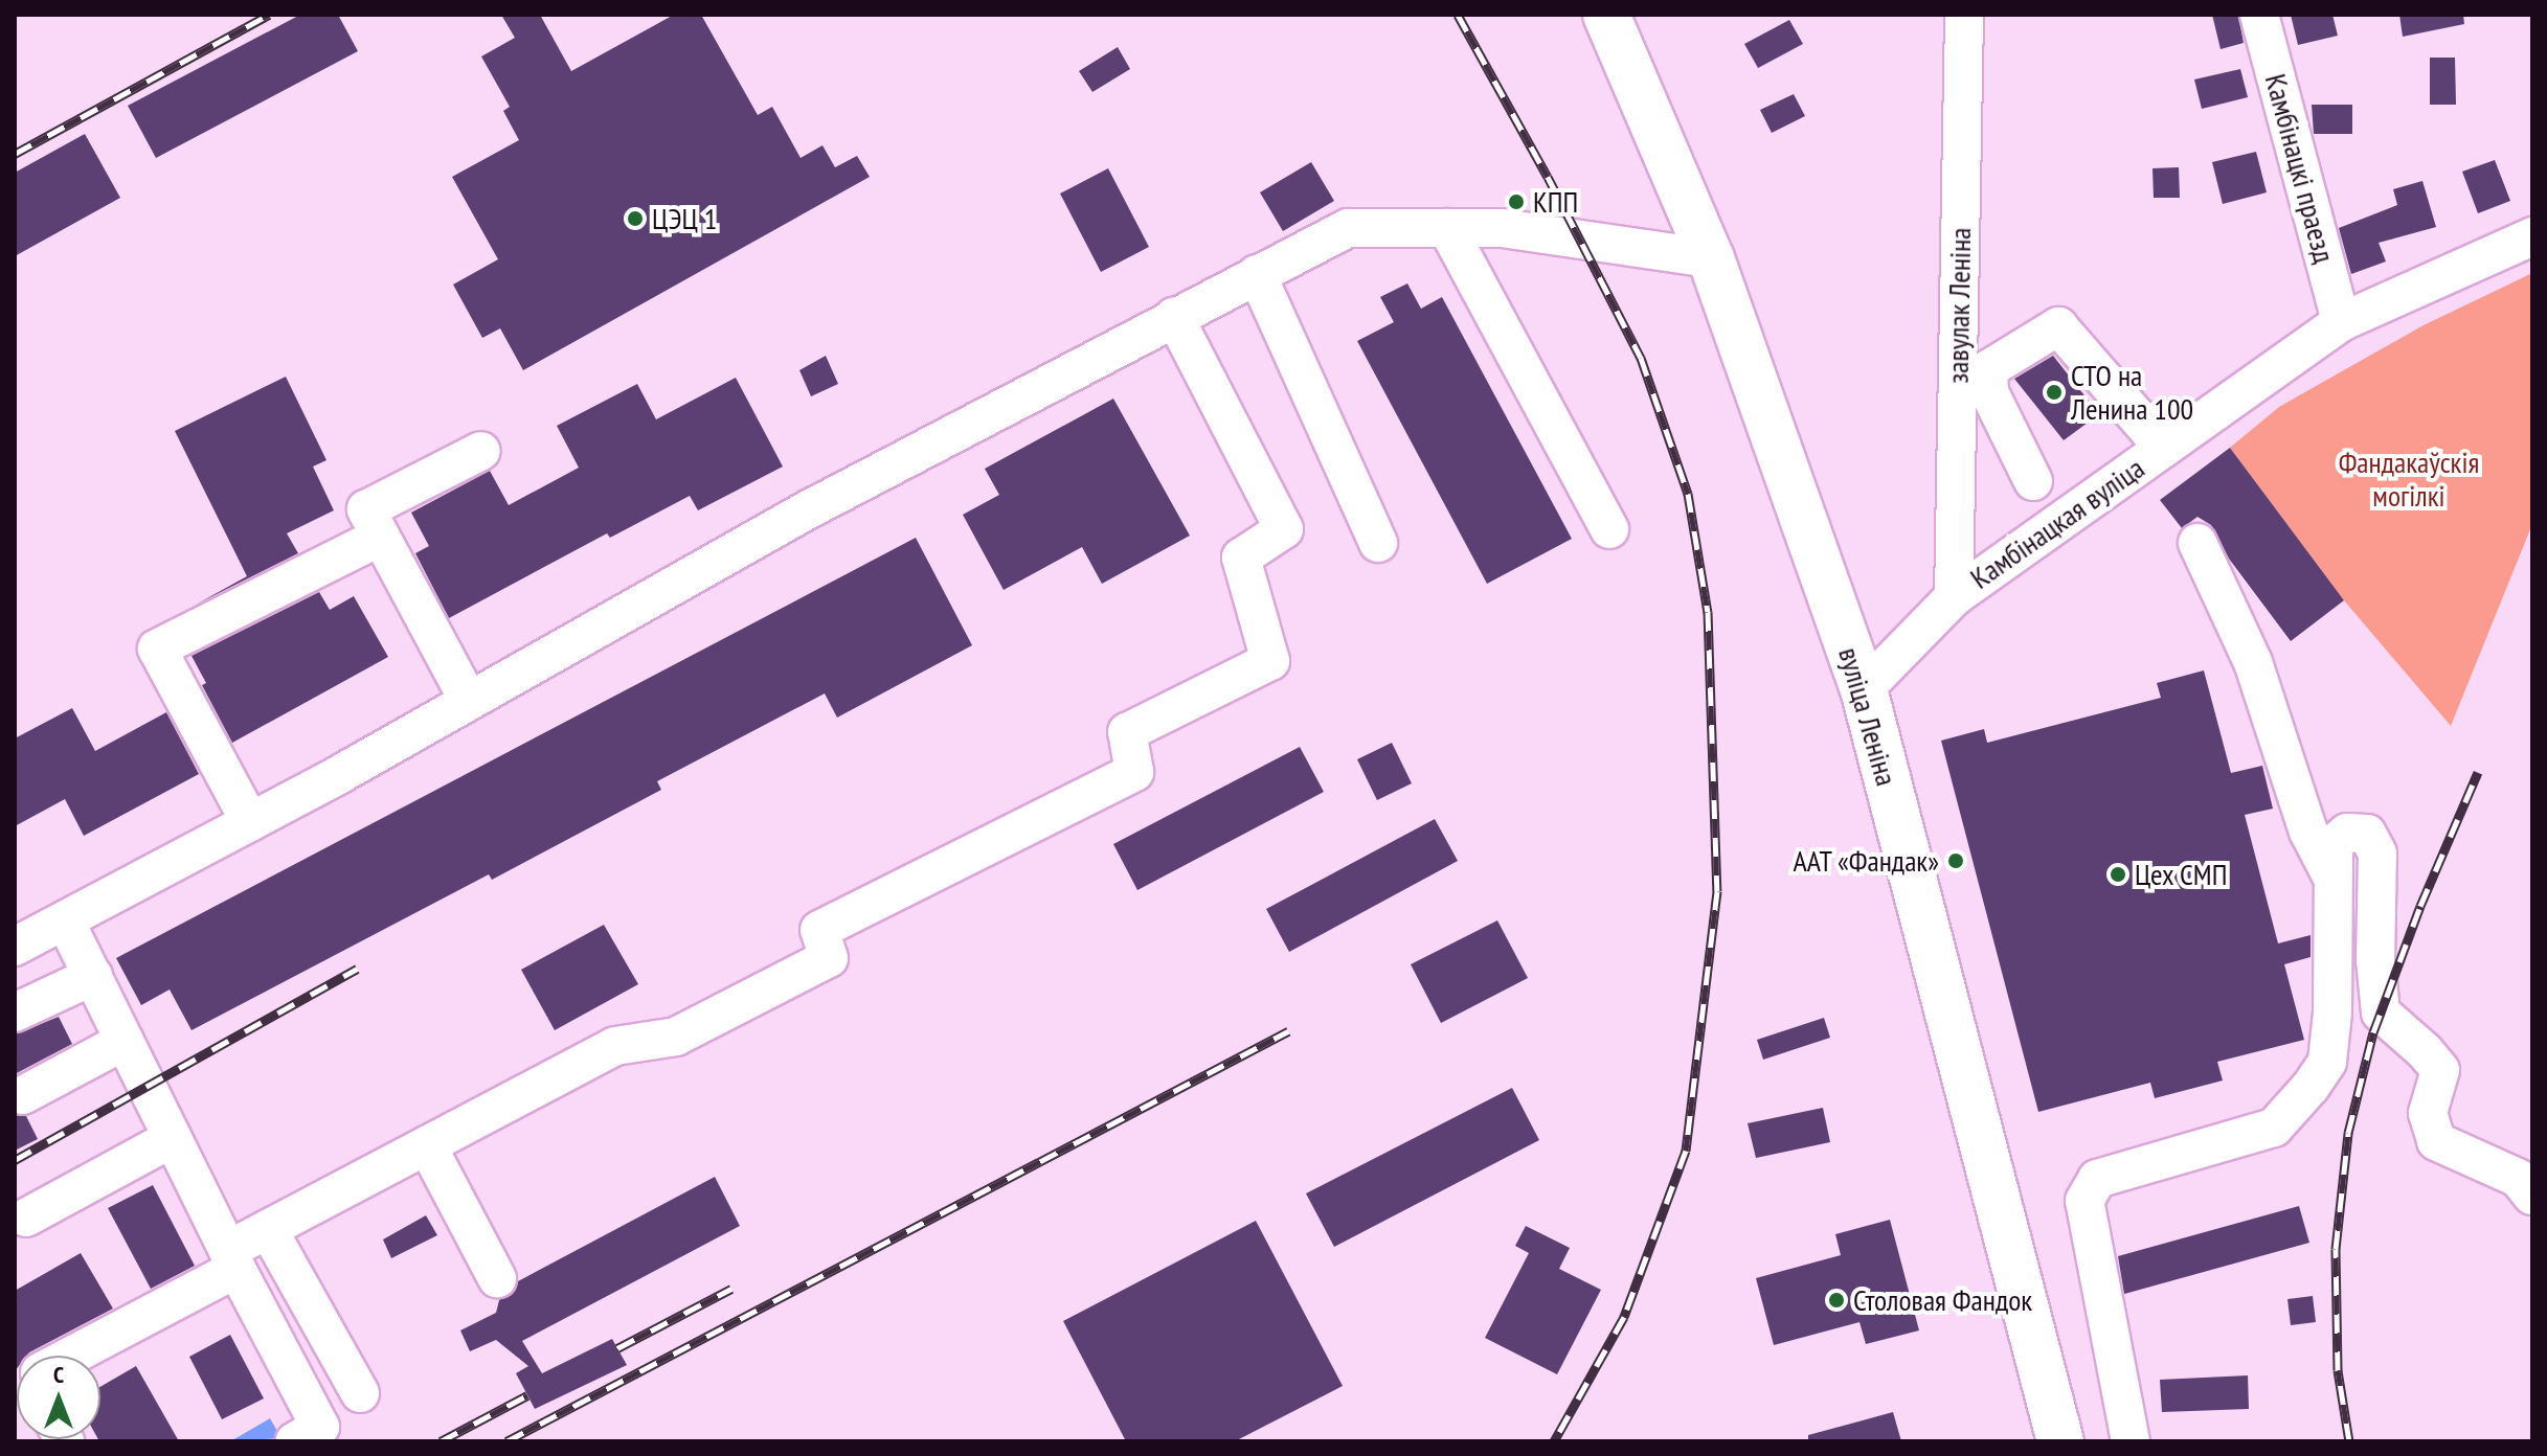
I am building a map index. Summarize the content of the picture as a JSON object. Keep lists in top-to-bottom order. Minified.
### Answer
{"streets":{"main road":["вуліца Леніна"],"street":["Камбінацкі праезд","завулак Леніна","Камбінацкая вуліца"]},"crossings":[["Камбінацкі праезд","Камбінацкая вуліца"],["завулак Леніна","Камбінацкая вуліца"],["Камбінацкая вуліца","вуліца Леніна"]],"parks":["Фандакаўскія могілкі"],"places":["КПП","ЦЭЦ 1","СТО на Ленина 100","ААТ «Фандак»","Цех СМП","Столовая Фандок"],"north":"top"}
